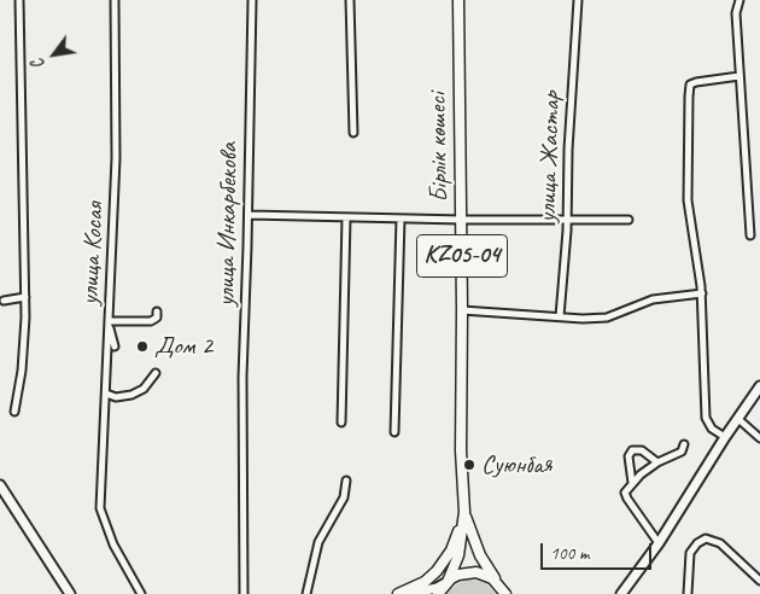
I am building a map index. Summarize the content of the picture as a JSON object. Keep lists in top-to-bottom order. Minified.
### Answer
{"streets":{"main road":["Бірлік көшесі","KZ05-04"],"street":["улица Жастар","улица Инкарбекова","улица Косая"]},"crossings":[["Бірлік көшесі","KZ05-04"]],"places":["Дом 2","Суюнбая"],"scale_bar":"100 m","north":"bottom left"}
